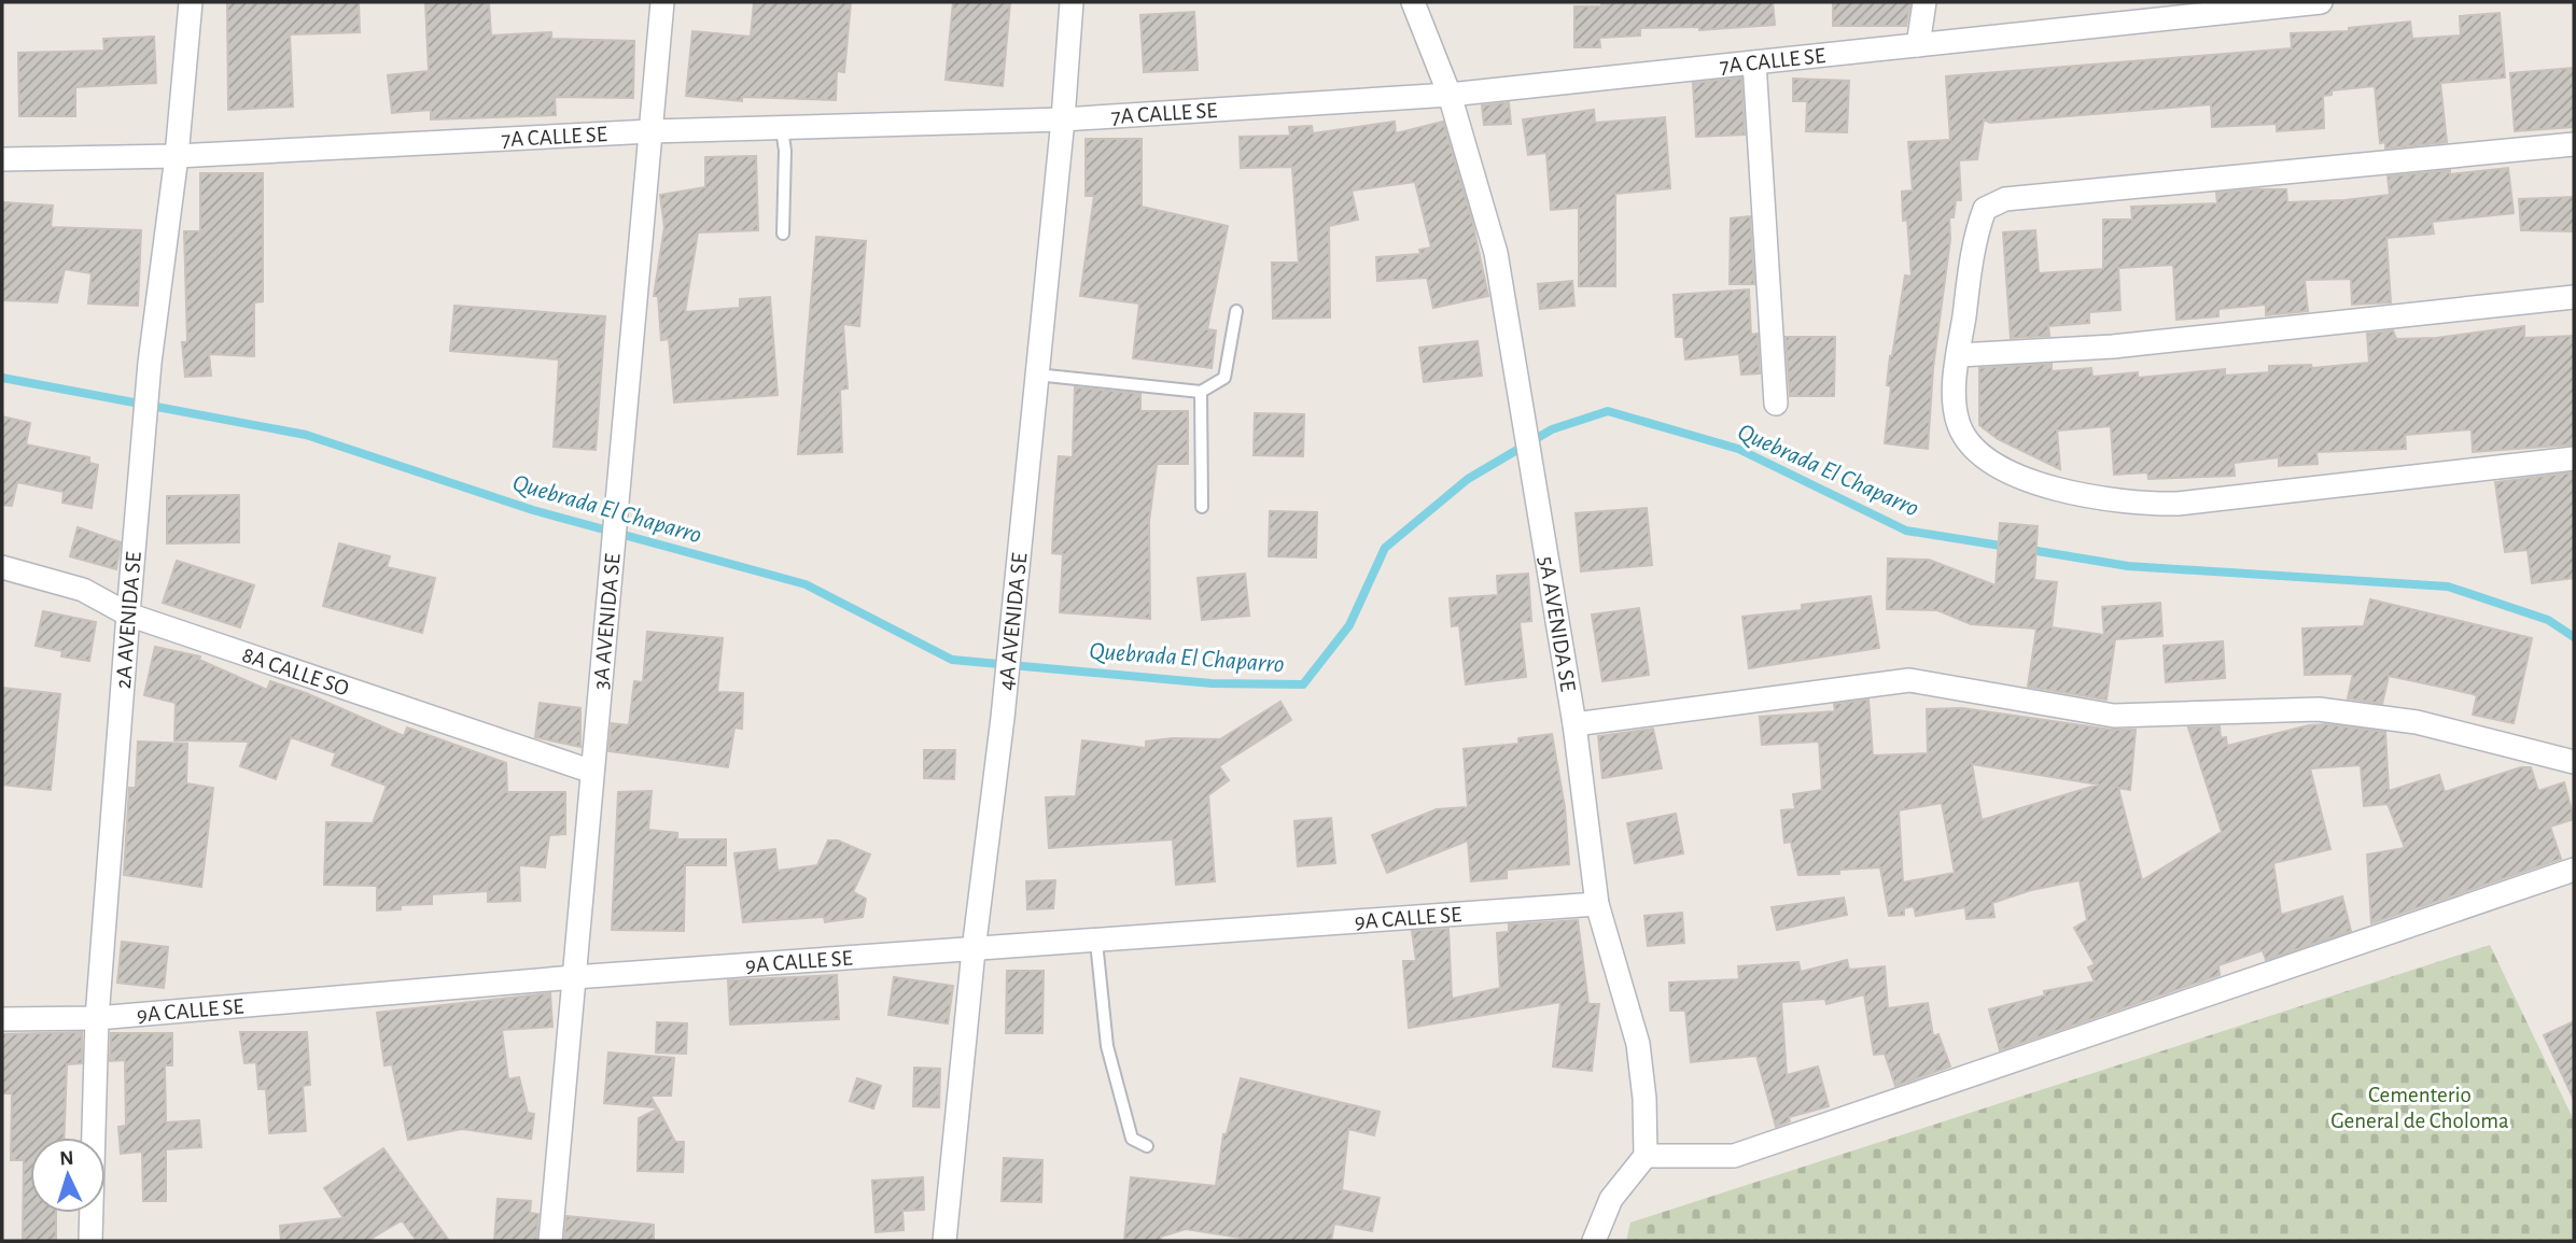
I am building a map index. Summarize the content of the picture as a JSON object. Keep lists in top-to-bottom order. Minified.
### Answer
{"streets":{"street":["7A CALLE SE","2A AVENIDA SE","3A AVENIDA SE","4A AVENIDA SE","5A AVENIDA SE","8A CALLE SO","9A CALLE SE"]},"crossings":[["7A CALLE SE","2A AVENIDA SE"],["7A CALLE SE","3A AVENIDA SE"],["7A CALLE SE","4A AVENIDA SE"],["7A CALLE SE","5A AVENIDA SE"],["2A AVENIDA SE","8A CALLE SO"],["2A AVENIDA SE","9A CALLE SE"],["3A AVENIDA SE","8A CALLE SO"],["3A AVENIDA SE","9A CALLE SE"],["4A AVENIDA SE","9A CALLE SE"],["5A AVENIDA SE","9A CALLE SE"]],"water":["Quebrada El Chaparro"],"parks":["Cementerio General de Choloma"],"north":"top"}
